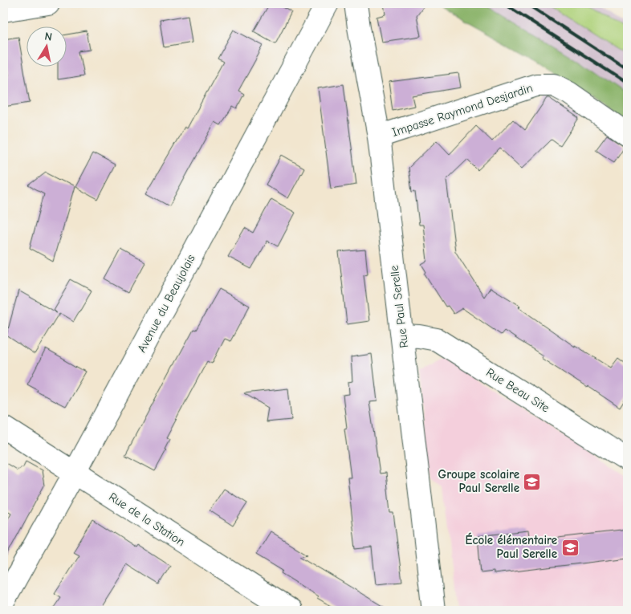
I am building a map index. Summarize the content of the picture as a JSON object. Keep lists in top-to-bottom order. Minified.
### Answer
{"streets":{"street":["Impasse Raymond Desjardin","Avenue du Beaujolais","Rue Paul Serelle","Rue Beau Site","Rue de la Station"]},"crossings":[["Impasse Raymond Desjardin","Rue Paul Serelle"],["Avenue du Beaujolais","Rue de la Station"],["Rue Paul Serelle","Rue Beau Site"]],"places":{"school or university":["Groupe scolaire Paul Serelle","École élémentaire Paul Serelle"]},"north":"top"}
